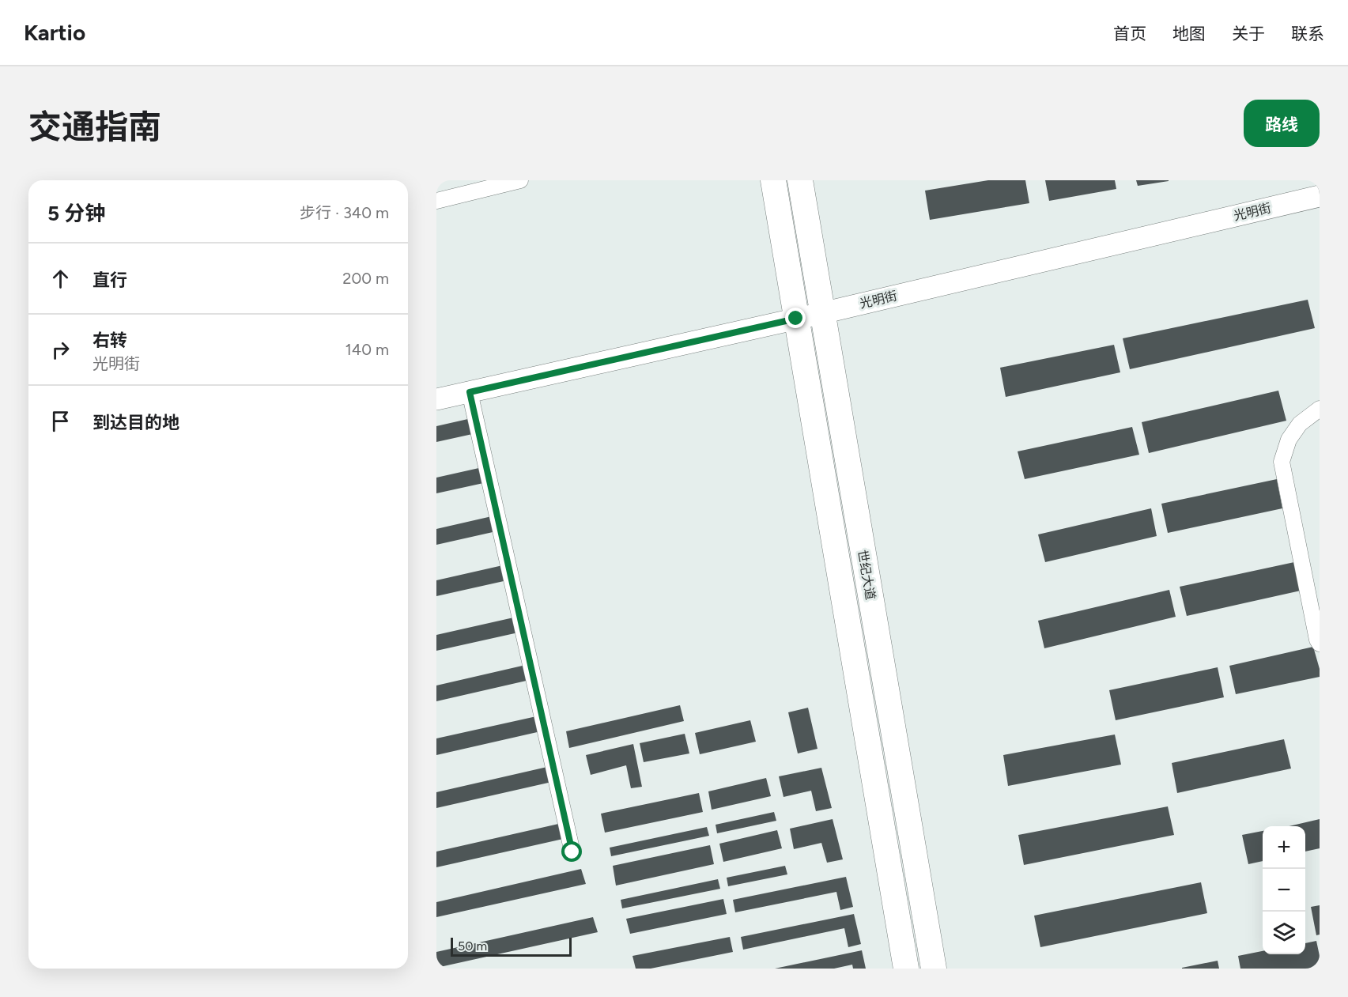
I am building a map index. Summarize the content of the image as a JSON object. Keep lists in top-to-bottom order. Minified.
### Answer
{"streets":{"main road":["世纪大道"],"street":["光明街"]},"crossings":[["光明街","世纪大道"]],"scale_bar":"50 m","page":{"header":"Kartio","nav":["首页","地图","关于","联系"],"title":"交通指南","buttons":"路线","heading":["5 分钟","步行 · 340 m"],"list":[["直行","200 m"],["右转","光明街","140 m"],"到达目的地"],"map_buttons":["+","−"],"scale":"50 m"}}
